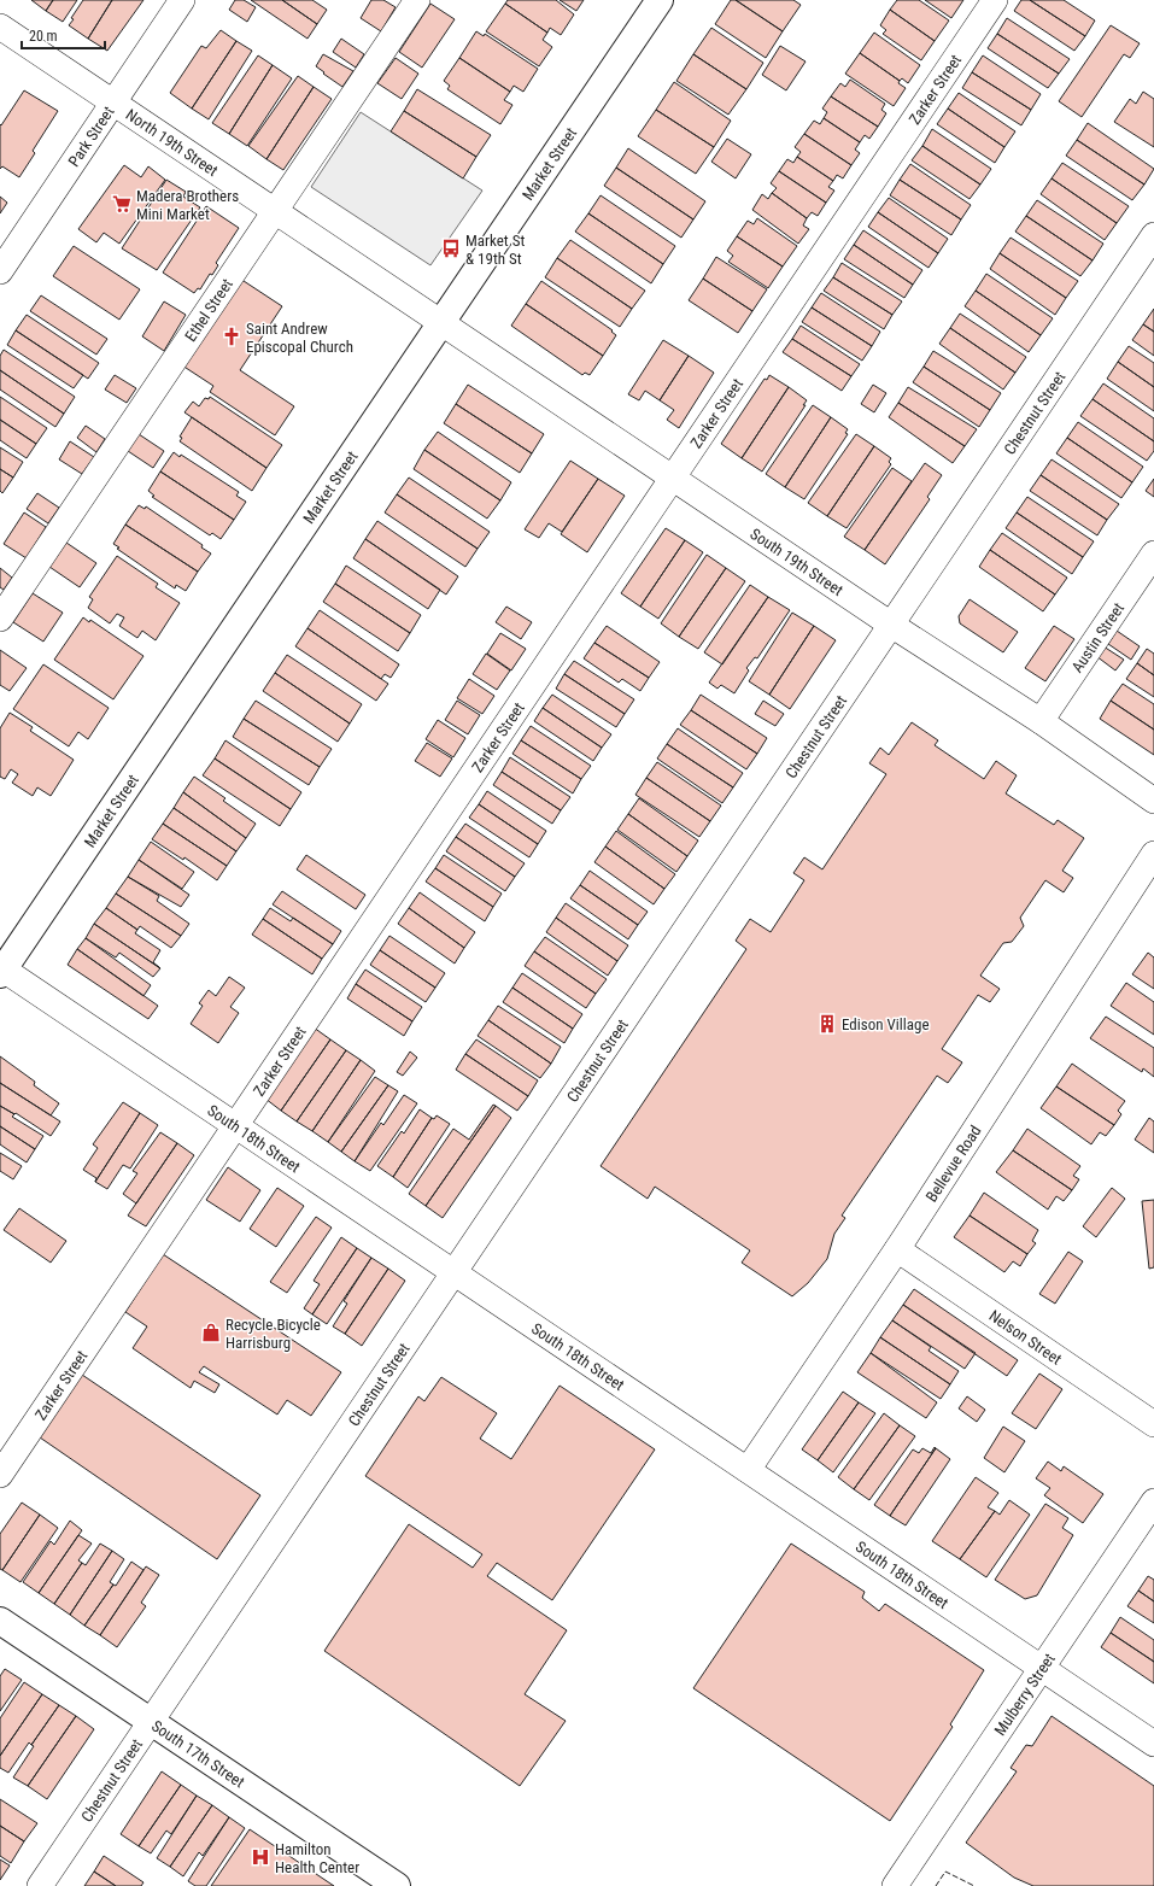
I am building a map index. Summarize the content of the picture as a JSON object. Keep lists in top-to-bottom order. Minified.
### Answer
{"streets":{"main road":["Market Street","South 17th Street"],"street":["Zarker Street","Park Street","North 19th Street","Ethel Street","Chestnut Street","South 19th Street","Austin Street","South 18th Street","Bellevue Road","Nelson Street","Mulberry Street"]},"crossings":[["Zarker Street","South 19th Street"],["Zarker Street","South 18th Street"],["Park Street","North 19th Street"],["North 19th Street","Market Street"],["North 19th Street","Ethel Street"],["North 19th Street","South 19th Street"],["Market Street","South 19th Street"],["Market Street","South 18th Street"],["Chestnut Street","South 19th Street"],["Chestnut Street","South 18th Street"],["Chestnut Street","South 17th Street"],["South 19th Street","Austin Street"],["South 18th Street","Bellevue Road"],["South 18th Street","Mulberry Street"],["Bellevue Road","Nelson Street"]],"places":{"supermarket":["Madera Brothers Mini Market"],"bus stop":["Market St & 19th St"],"church":["Saint Andrew Episcopal Church"],"building":["Edison Village"],"shop":["Recycle Bicycle Harrisburg"],"hospital":["Hamilton Health Center"]},"scale_bar":"20 m"}
